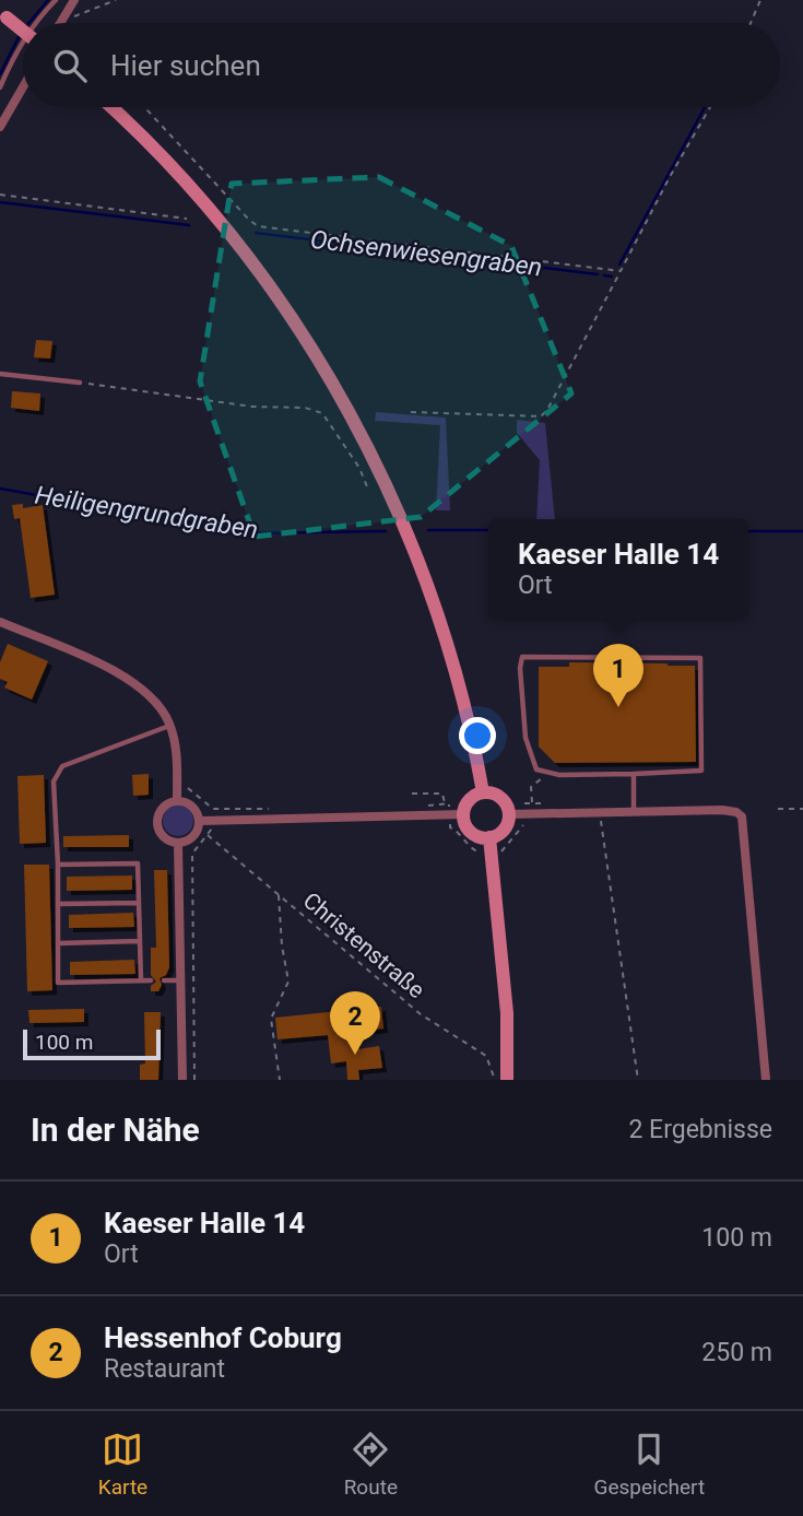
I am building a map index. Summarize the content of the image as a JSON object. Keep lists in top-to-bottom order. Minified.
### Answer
{"streets":{"path":["Christenstraße"]},"water":["Ochsenwiesengraben","Heiligengrundgraben"],"scale_bar":"100 m","page":{"search":"Hier suchen","popup":["Kaeser Halle 14","Ort"],"pins":["1","2"],"scale":"100 m","heading":["In der Nähe","2 Ergebnisse"],"list":[{"mark":"1","name":"Kaeser Halle 14","note":"Ort","value":"100 m"},{"mark":"2","name":"Hessenhof Coburg","note":"Restaurant","value":"250 m"}],"nav":["Karte","Route","Gespeichert"]}}
